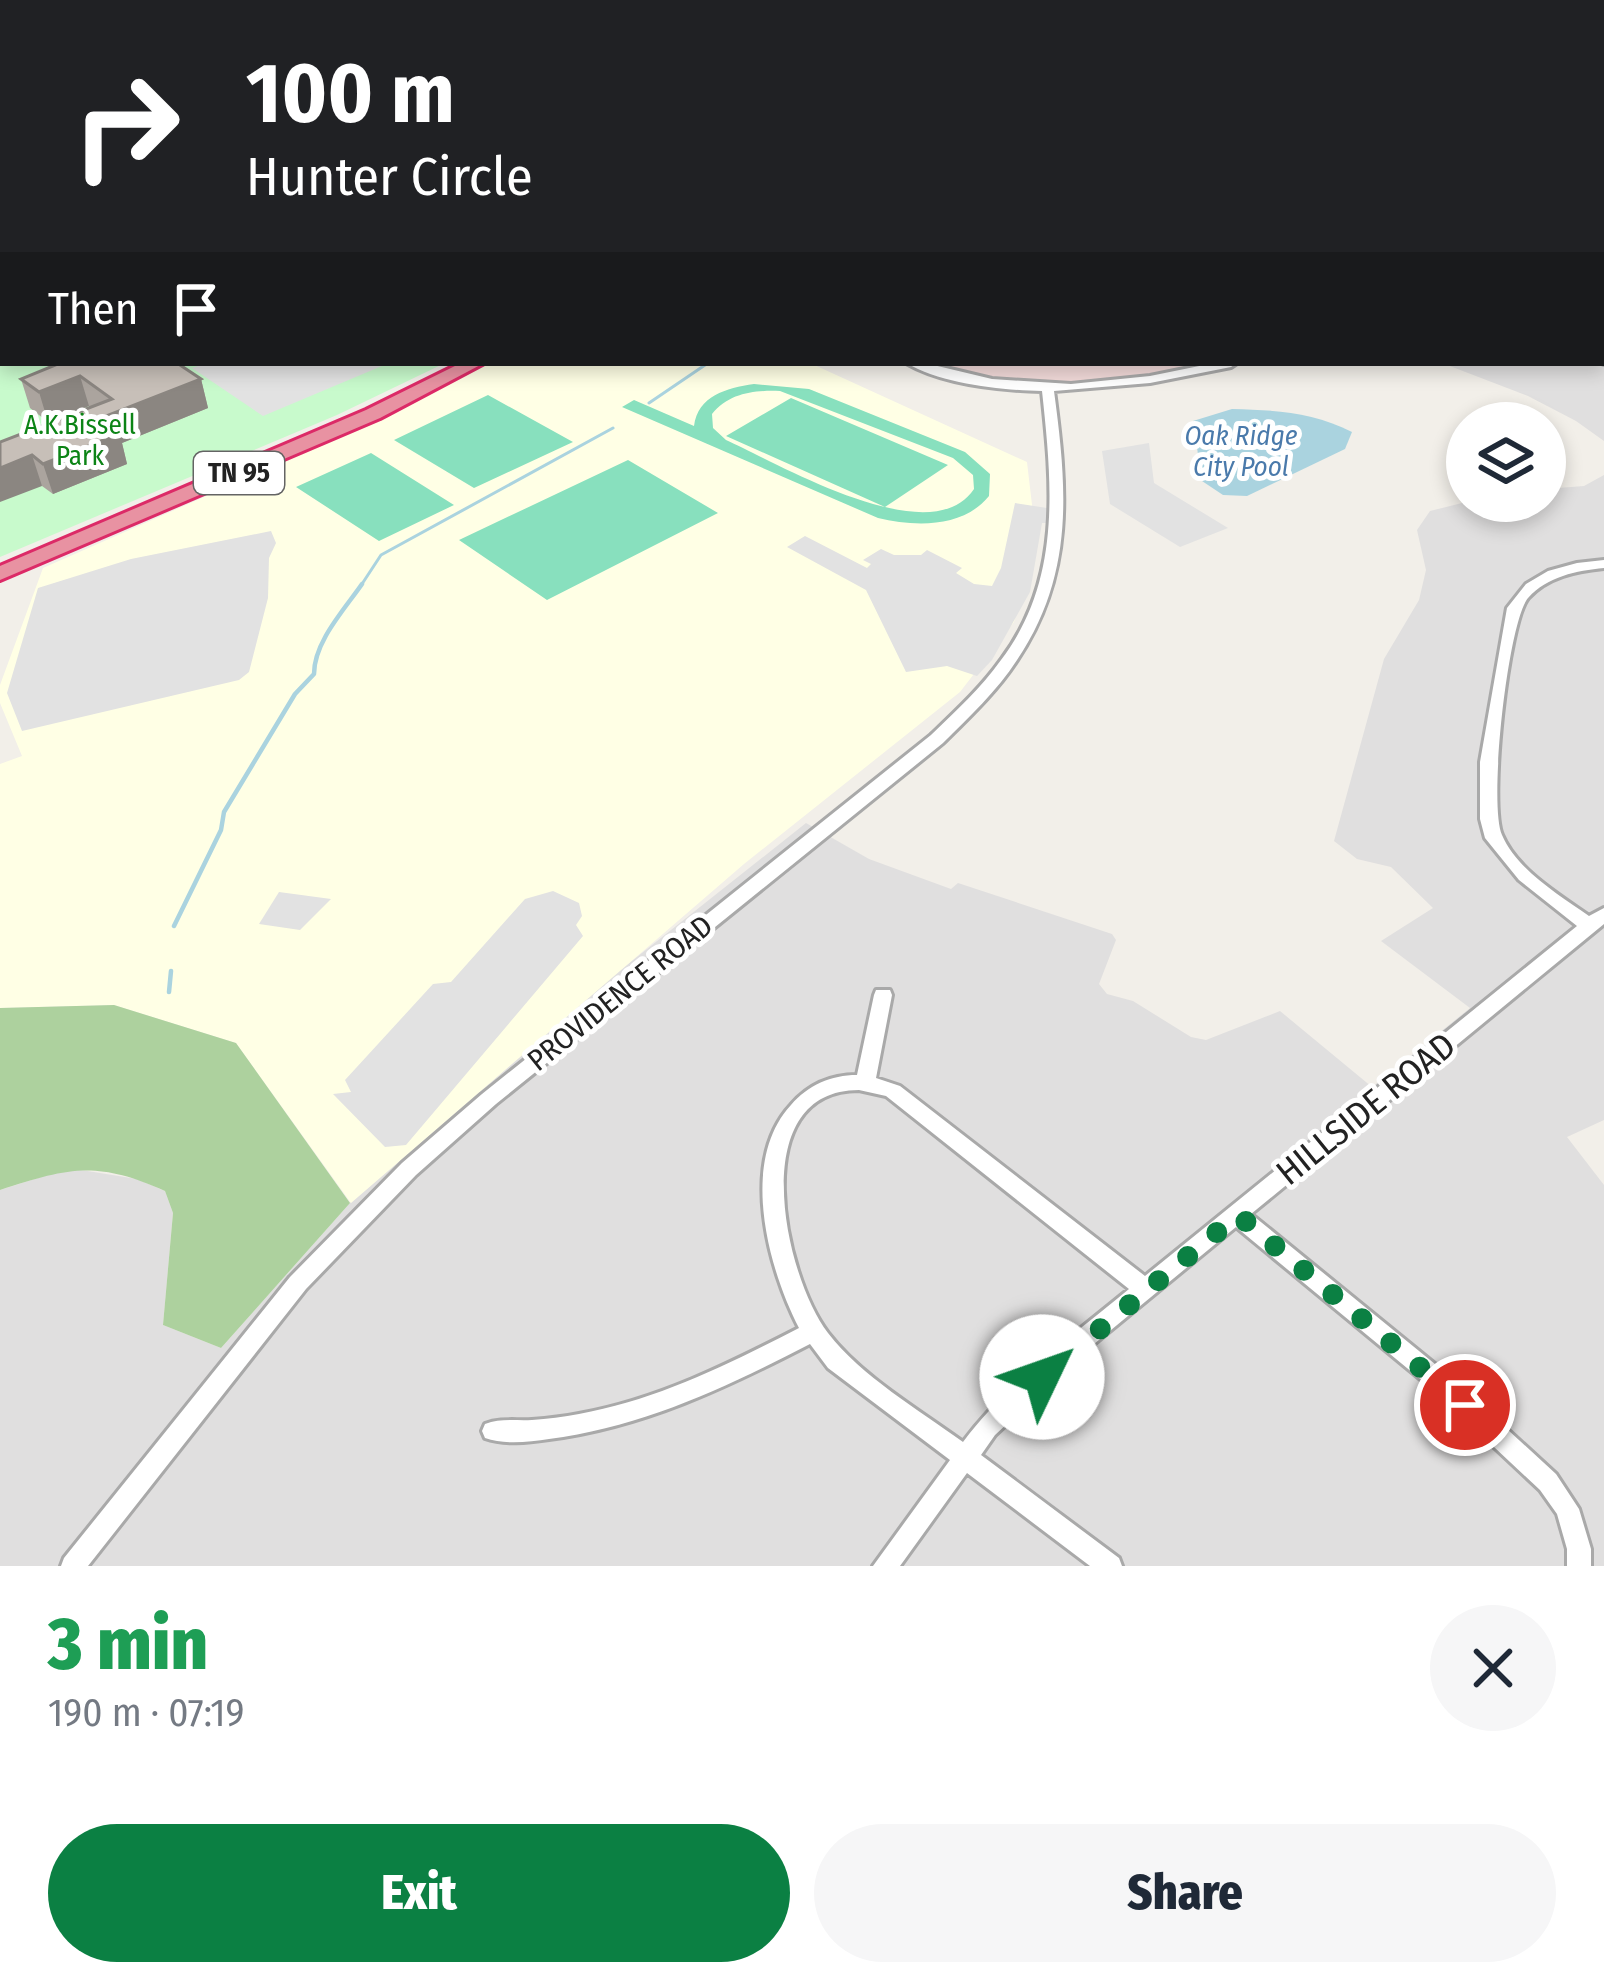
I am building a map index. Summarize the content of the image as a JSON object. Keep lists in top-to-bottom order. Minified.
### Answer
{"streets":{"highway":["TN 95"],"street":["PROVIDENCE ROAD","HILLSIDE ROAD"]},"water":["Oak Ridge City Pool"],"parks":["A.K.Bissell Park"],"page":{"turn":["100 m","Hunter Circle"],"then":"Then","heading":["3 min","190 m · 07:19"],"buttons":["Exit","Share"]}}
